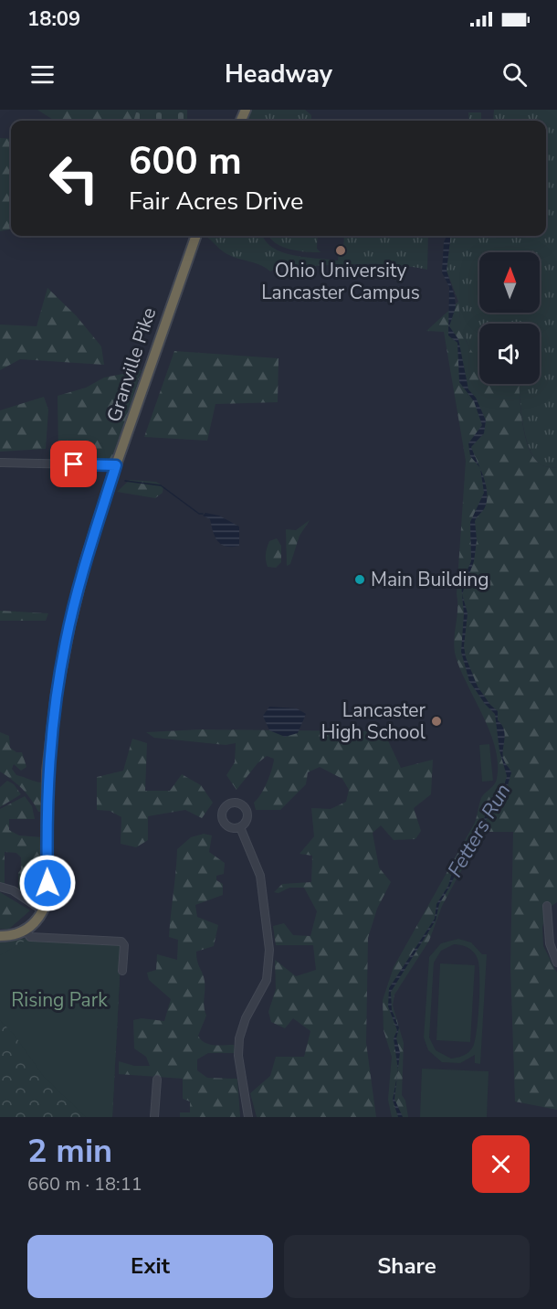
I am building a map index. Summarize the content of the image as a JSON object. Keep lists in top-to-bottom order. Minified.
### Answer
{"streets":{"highway":["Granville Pike"]},"water":["Fetters Run"],"parks":["Rising Park"],"places":["Ohio University Lancaster Campus","Main Building","Lancaster High School"],"north":"top","page":{"status":"18:09","header":"Headway","turn":["600 m","Fair Acres Drive"],"heading":["2 min","660 m · 18:11"],"buttons":["Exit","Share"]}}
